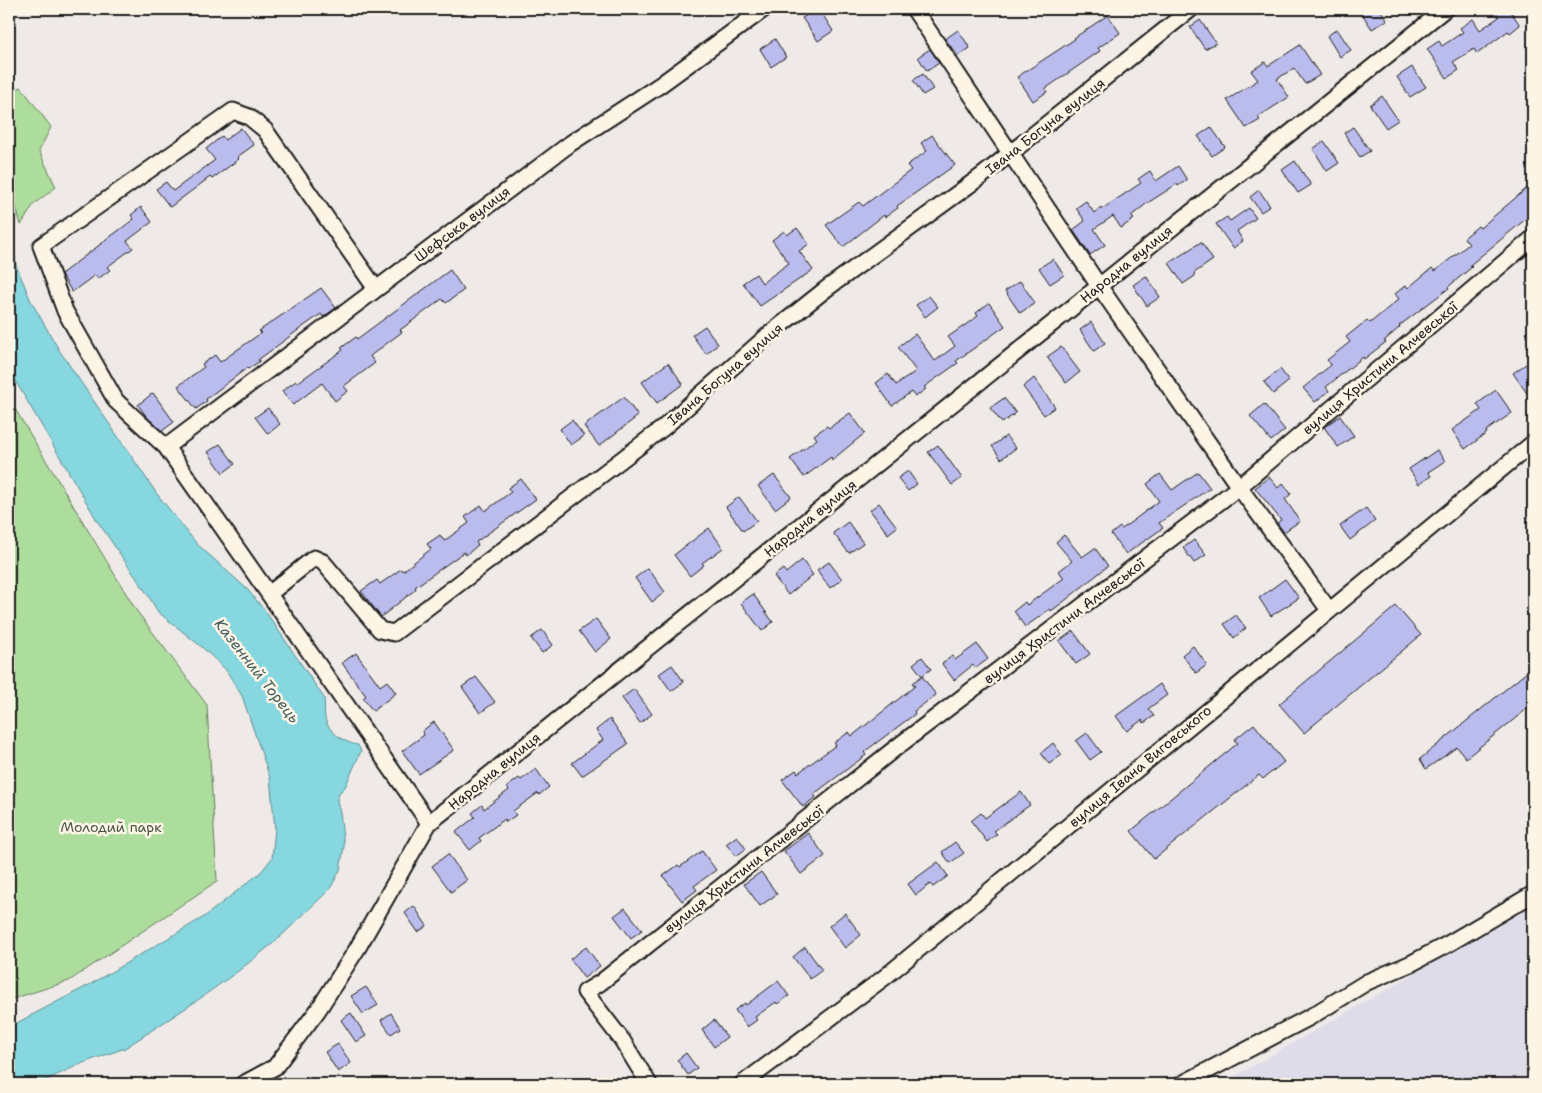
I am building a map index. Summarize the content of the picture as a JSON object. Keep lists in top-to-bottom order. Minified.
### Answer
{"streets":{"street":["Івана Богуна вулиця","Шефська вулиця","Народна вулиця","вулиця Христини Алчевської","вулиця Івана Виговського"]},"water":["Казенний Торець"],"parks":["Молодий парк"]}
